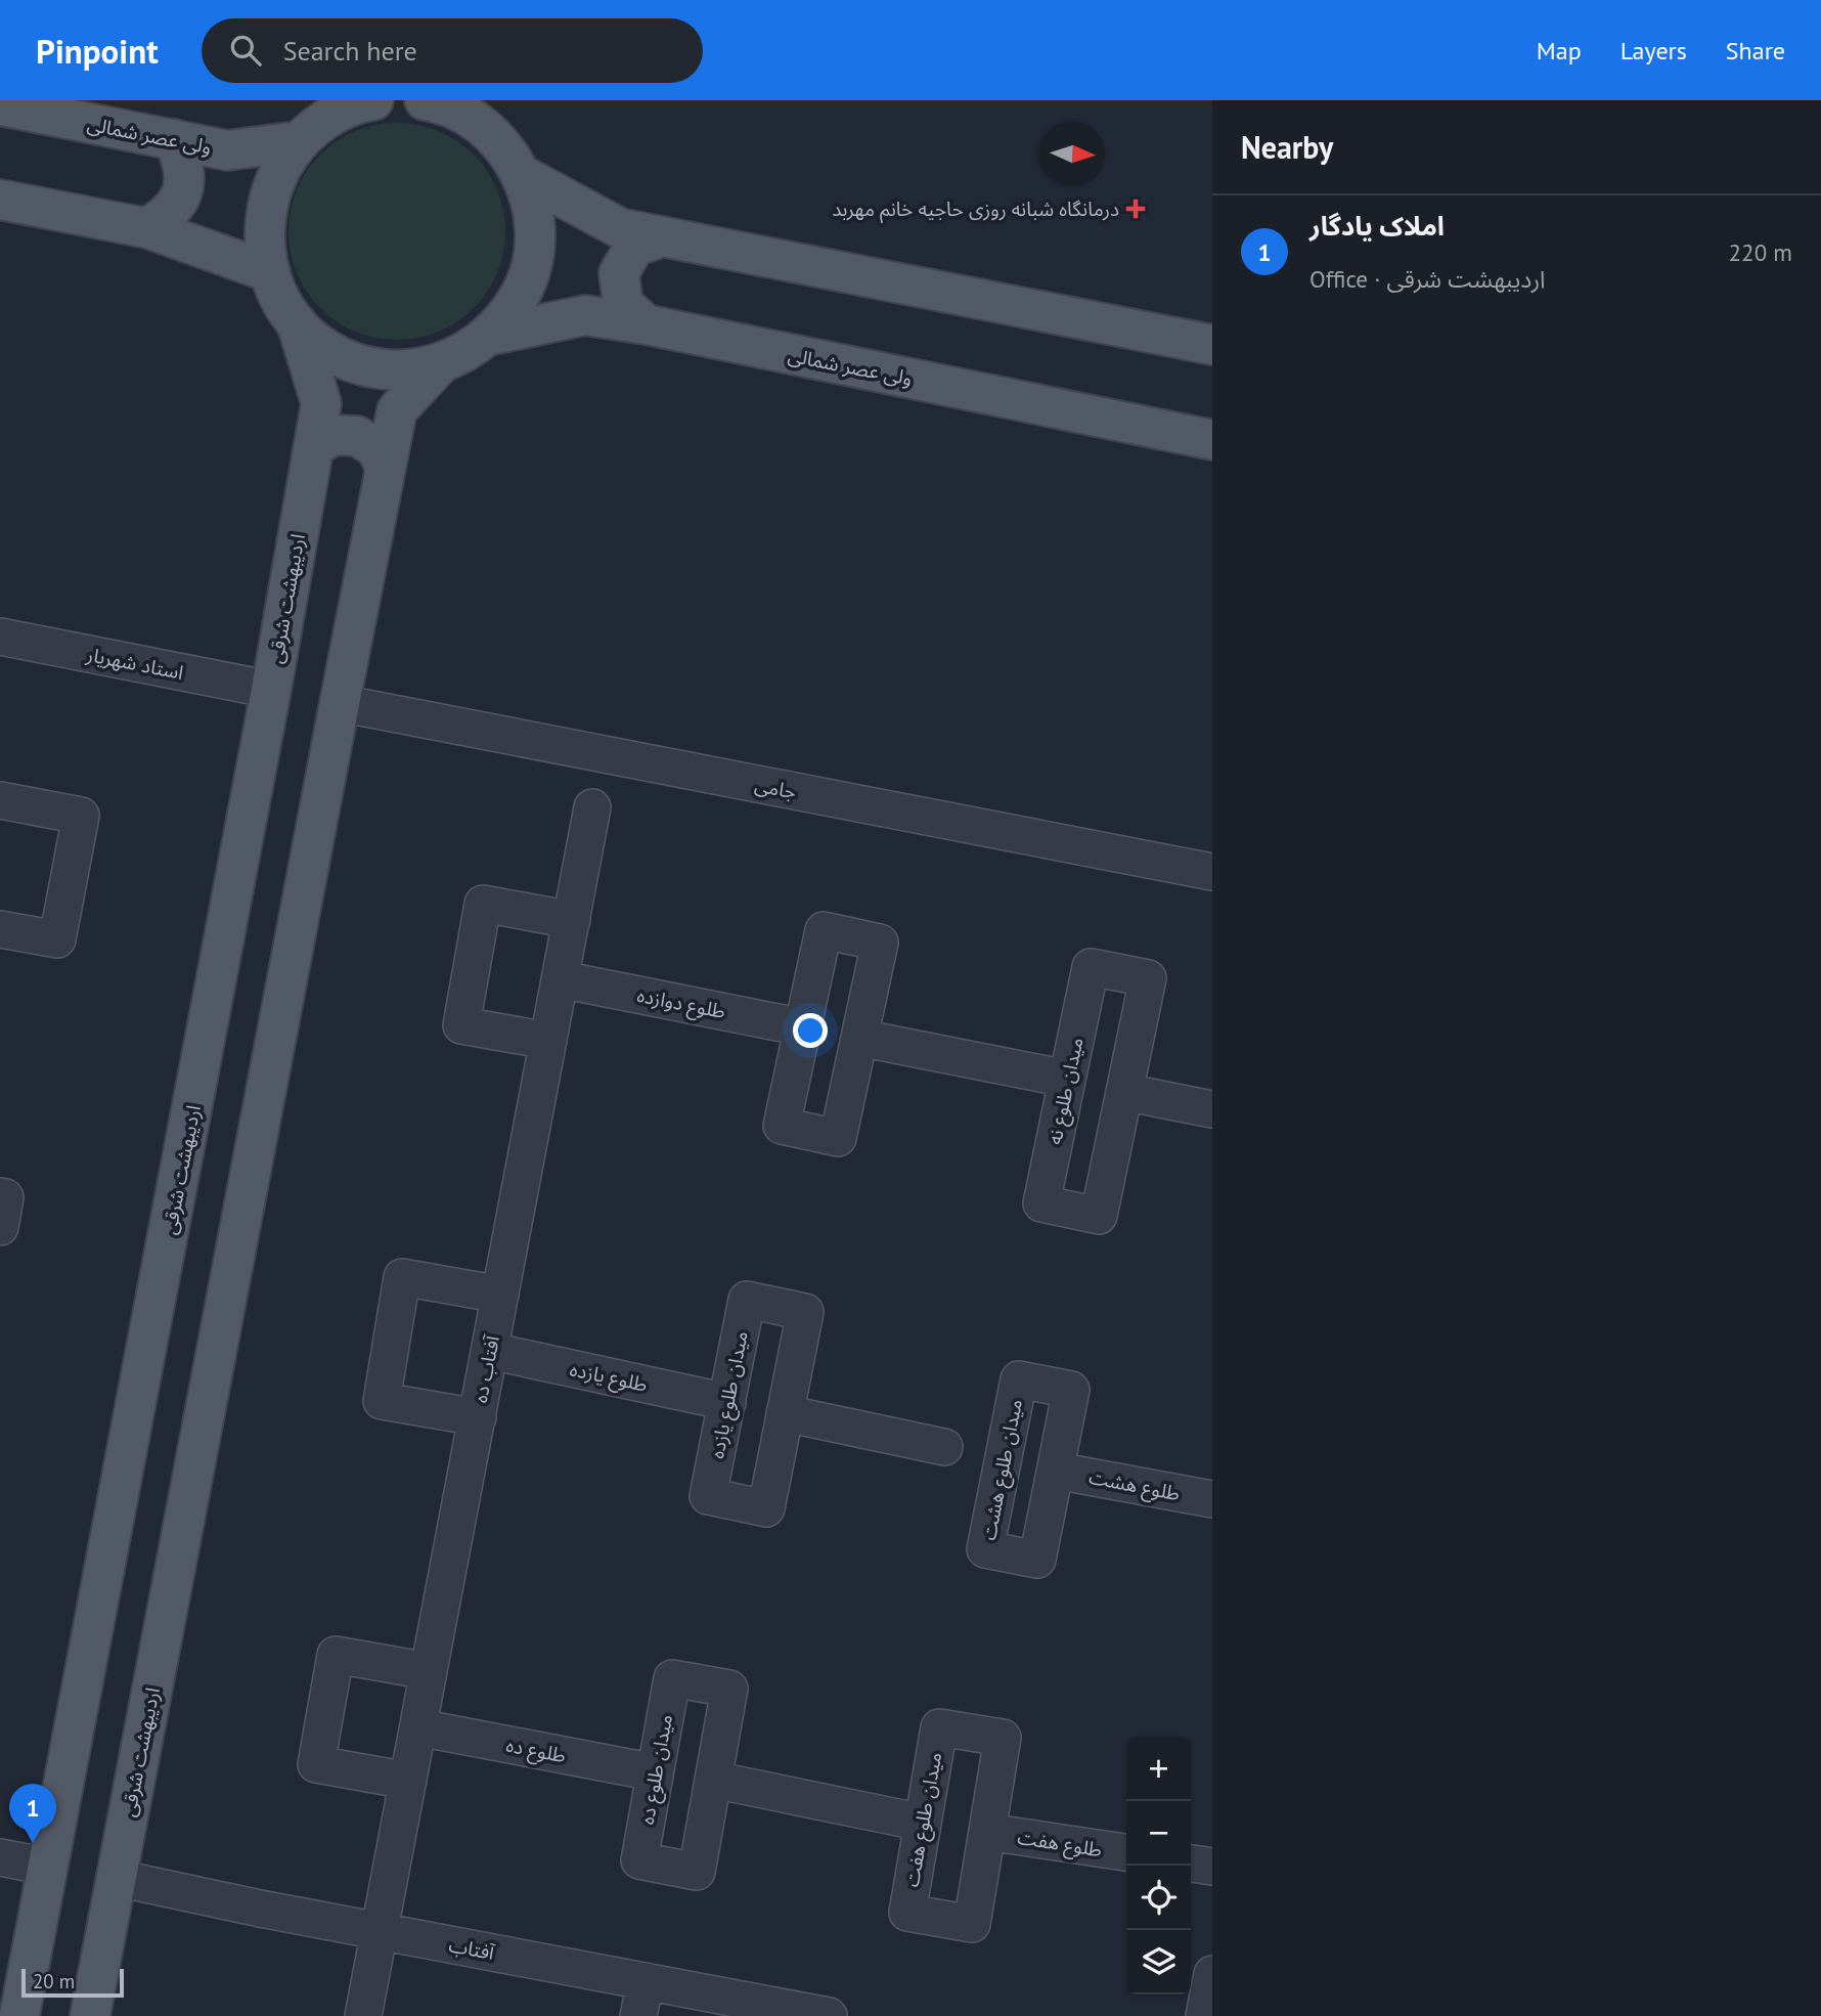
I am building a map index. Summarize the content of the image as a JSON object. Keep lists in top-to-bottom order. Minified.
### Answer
{"streets":{"main road":["ولی عصر شمالی","اردیبهشت شرقی"],"street":["استاد شهریار","جامی","طلوع دوازده","میدان طلوع نه","آفتاب ده","طلوع یازده","میدان طلوع یازده","میدان طلوع هشت","طلوع هشت","طلوع ده","میدان طلوع ده","میدان طلوع هفت","طلوع هفت","آفتاب"]},"crossings":[["اردیبهشت شرقی","استاد شهریار"],["اردیبهشت شرقی","جامی"],["اردیبهشت شرقی","آفتاب"],["طلوع دوازده","آفتاب ده"],["آفتاب ده","طلوع یازده"],["آفتاب ده","طلوع ده"],["آفتاب ده","آفتاب"],["طلوع یازده","میدان طلوع یازده"],["میدان طلوع هشت","طلوع هشت"],["طلوع ده","میدان طلوع ده"],["میدان طلوع هفت","طلوع هفت"]],"places":{"health":["درمانگاه شبانه‌ روزی حاجیه‌ خانم مهربد"]},"scale_bar":"20 m","north":"right","page":{"header":"Pinpoint","search":"Search here","nav":["Map","Layers","Share"],"heading":"Nearby","list":[{"mark":"1","name":"املاک یادگار","note":"Office · اردیبهشت شرقی","value":"220 m"}],"map_buttons":["+","−"],"pins":"1","scale":"20 m"}}
